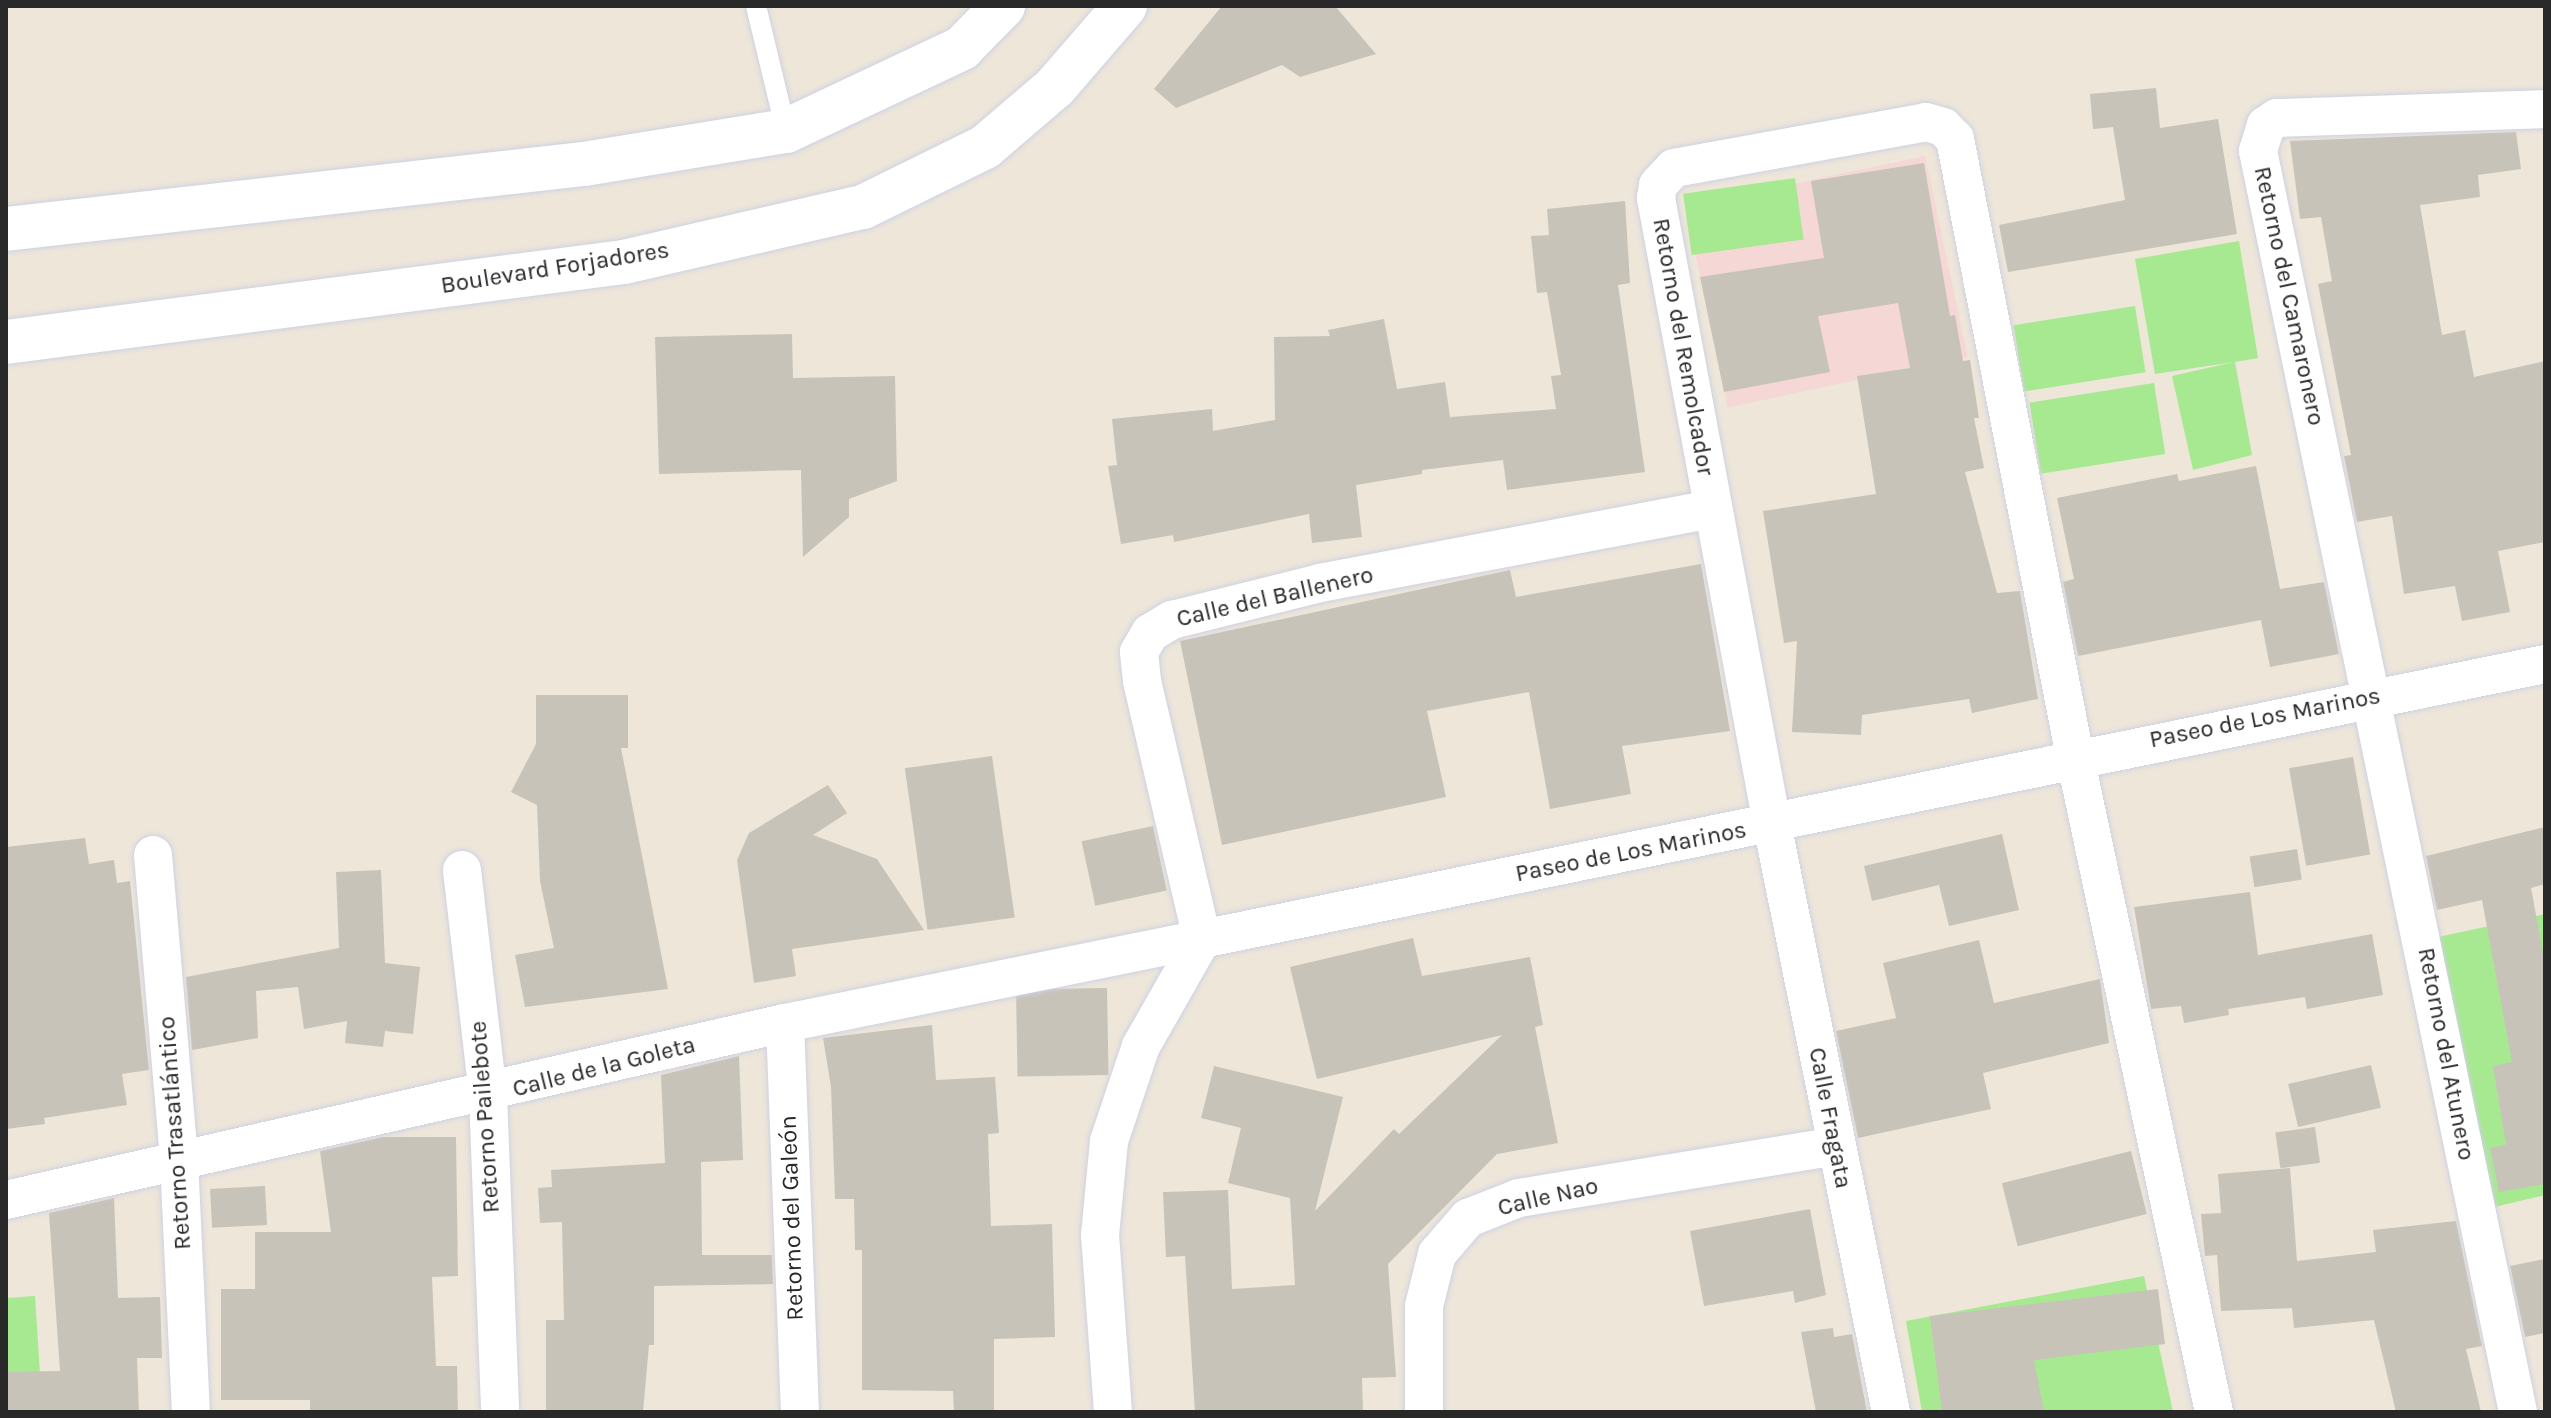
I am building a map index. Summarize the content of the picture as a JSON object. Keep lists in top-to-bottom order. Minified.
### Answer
{"streets":{"main road":["Boulevard Forjadores"],"street":["Retorno del Camaronero","Retorno del Remolcador","Calle del Ballenero","Paseo de Los Marinos","Retorno del Atunero","Calle de la Goleta","Retorno Pailebote","Calle Fragata","Retorno Trasatlántico","Calle Nao","Retorno del Galeón"]},"crossings":[["Retorno del Camaronero","Paseo de Los Marinos"],["Retorno del Camaronero","Retorno del Atunero"],["Retorno del Remolcador","Calle del Ballenero"],["Retorno del Remolcador","Paseo de Los Marinos"],["Retorno del Remolcador","Calle Fragata"],["Calle del Ballenero","Paseo de Los Marinos"],["Calle del Ballenero","Calle de la Goleta"],["Paseo de Los Marinos","Retorno del Atunero"],["Paseo de Los Marinos","Calle de la Goleta"],["Paseo de Los Marinos","Calle Fragata"],["Calle de la Goleta","Retorno Pailebote"],["Calle de la Goleta","Retorno Trasatlántico"],["Calle de la Goleta","Retorno del Galeón"],["Calle Fragata","Calle Nao"]]}
